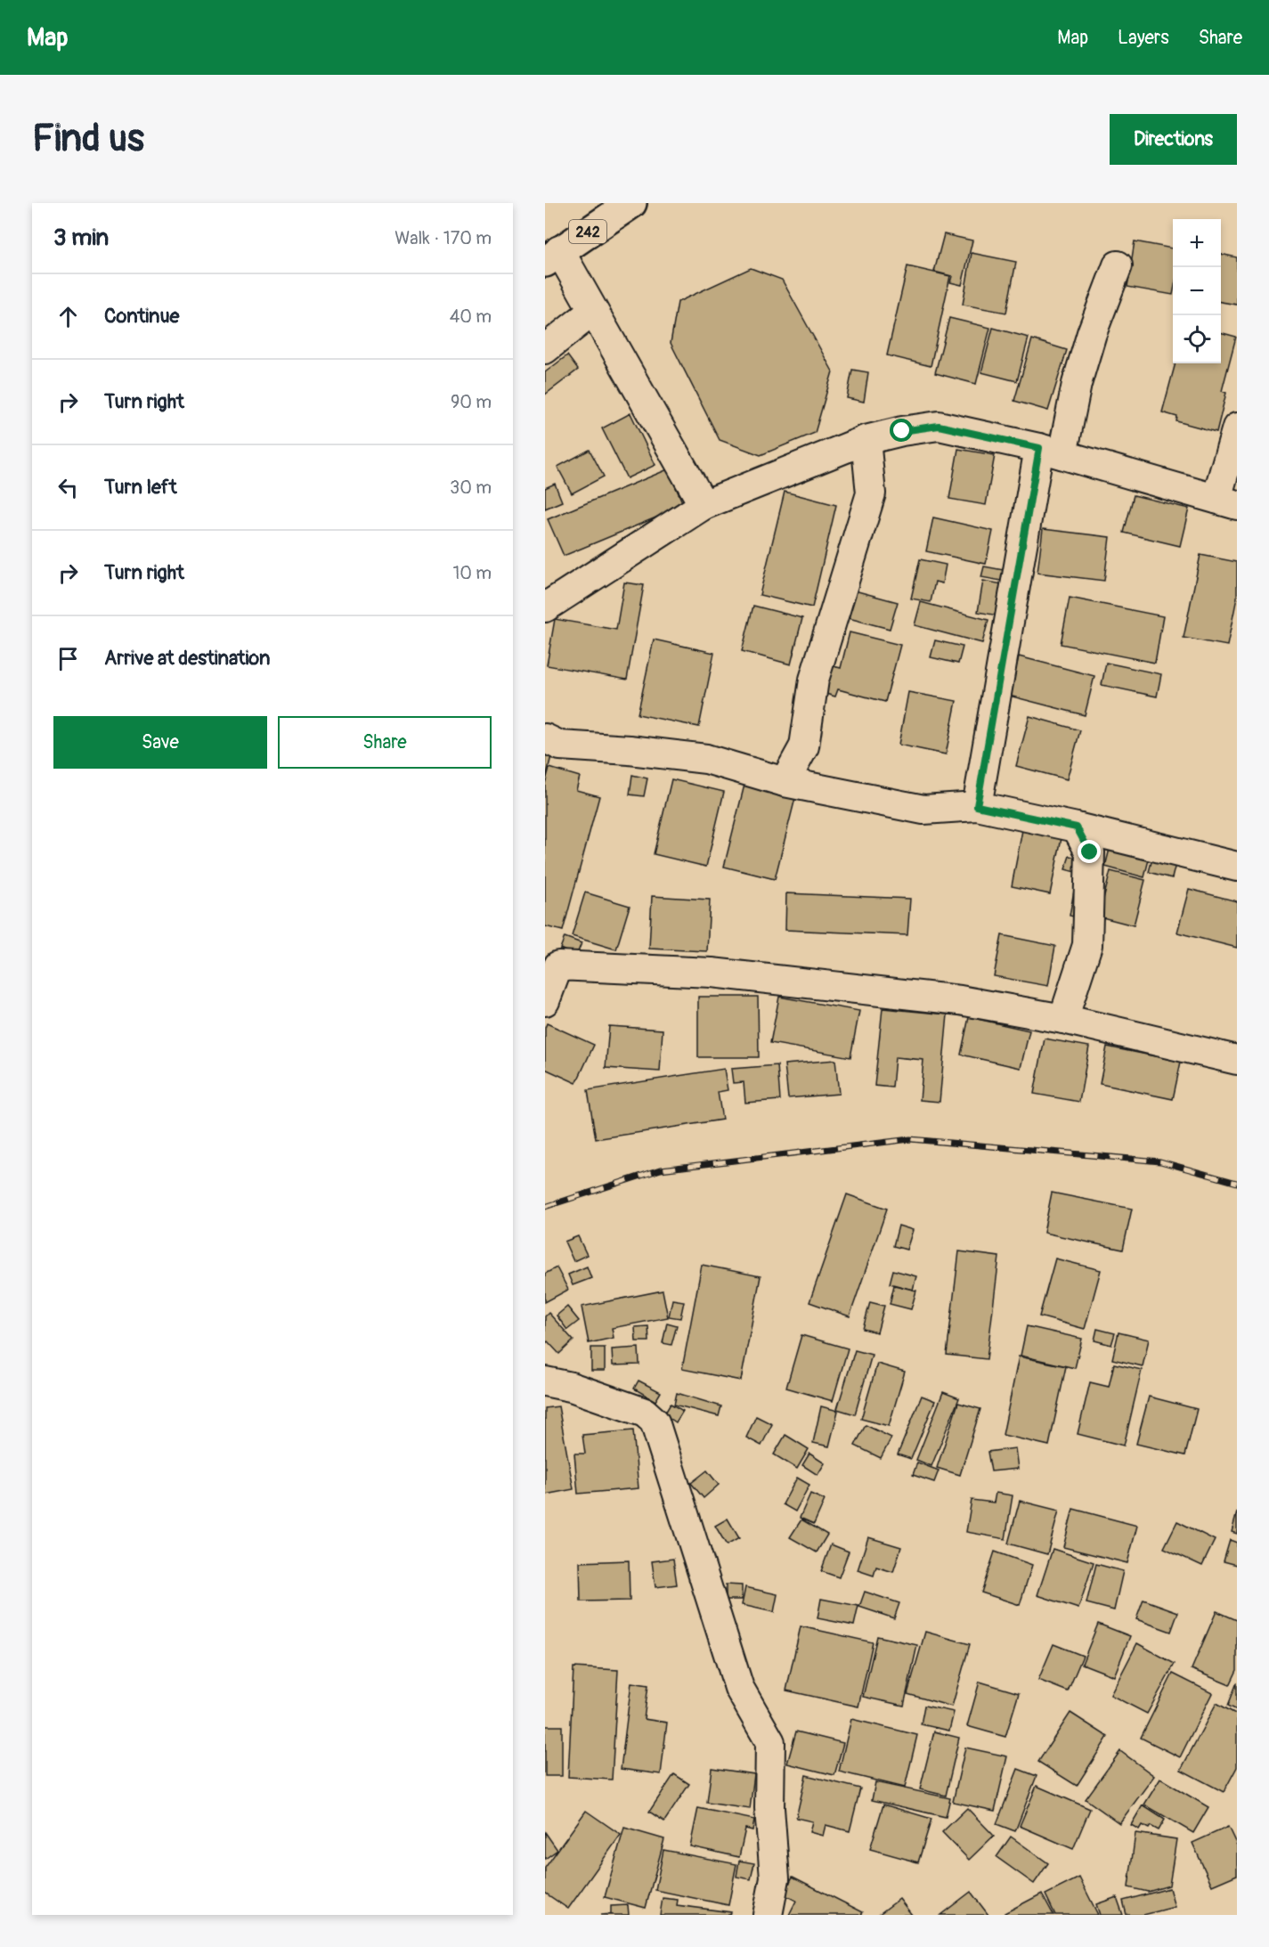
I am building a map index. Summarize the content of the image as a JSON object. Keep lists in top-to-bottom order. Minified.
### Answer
{"streets":{"main road":["242"]},"page":{"header":"Map","nav":["Map","Layers","Share"],"buttons":["Directions",["Save","Share"]],"title":"Find us","heading":["3 min","Walk · 170 m"],"map_buttons":["+","−"],"list":[["Continue","40 m"],["Turn right","90 m"],["Turn left","30 m"],["Turn right","10 m"],"Arrive at destination"]}}
